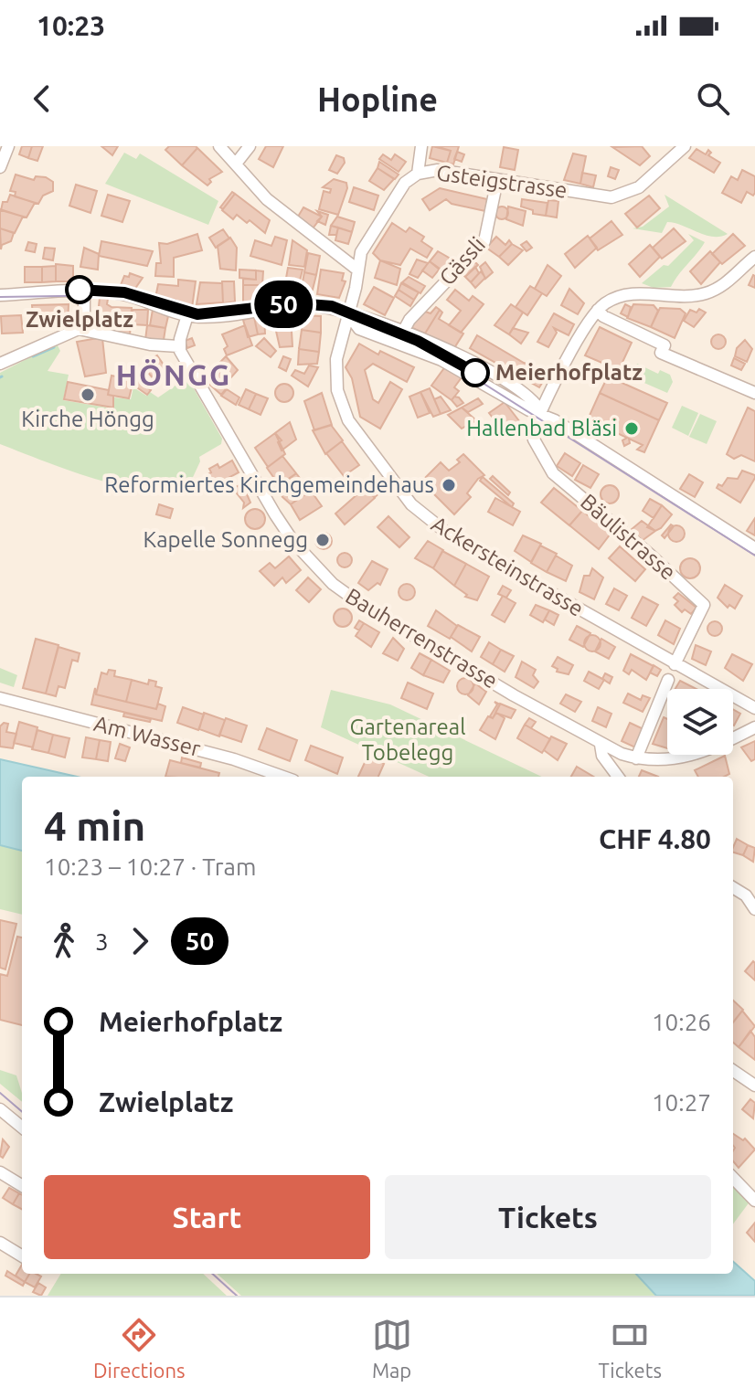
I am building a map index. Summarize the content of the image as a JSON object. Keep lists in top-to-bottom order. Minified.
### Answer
{"streets":{"street":["Gsteigstrasse","Gässli","Bäulistrasse","Ackersteinstrasse","Bauherrenstrasse","Am Wasser"]},"crossings":[["Gsteigstrasse","Gässli"],["Gsteigstrasse","Ackersteinstrasse"],["Bäulistrasse","Ackersteinstrasse"]],"districts":["HÖNGG"],"parks":["Gartenareal Tobelegg"],"places":["Zwielplatz","Meierhofplatz","Kirche Höngg","Hallenbad Bläsi","Reformiertes Kirchgemeindehaus","Kapelle Sonnegg"],"lines":["tram line 50"],"page":{"status":"10:23","header":"Hopline","on_map":"50","heading":["4 min","10:23 – 10:27 · Tram","CHF 4.80"],"legs":["3","50"],"list":[{"name":"Meierhofplatz","value":"10:26"},{"name":"Zwielplatz","value":"10:27"}],"buttons":["Start","Tickets"],"tabs":["Directions","Map","Tickets"]}}
